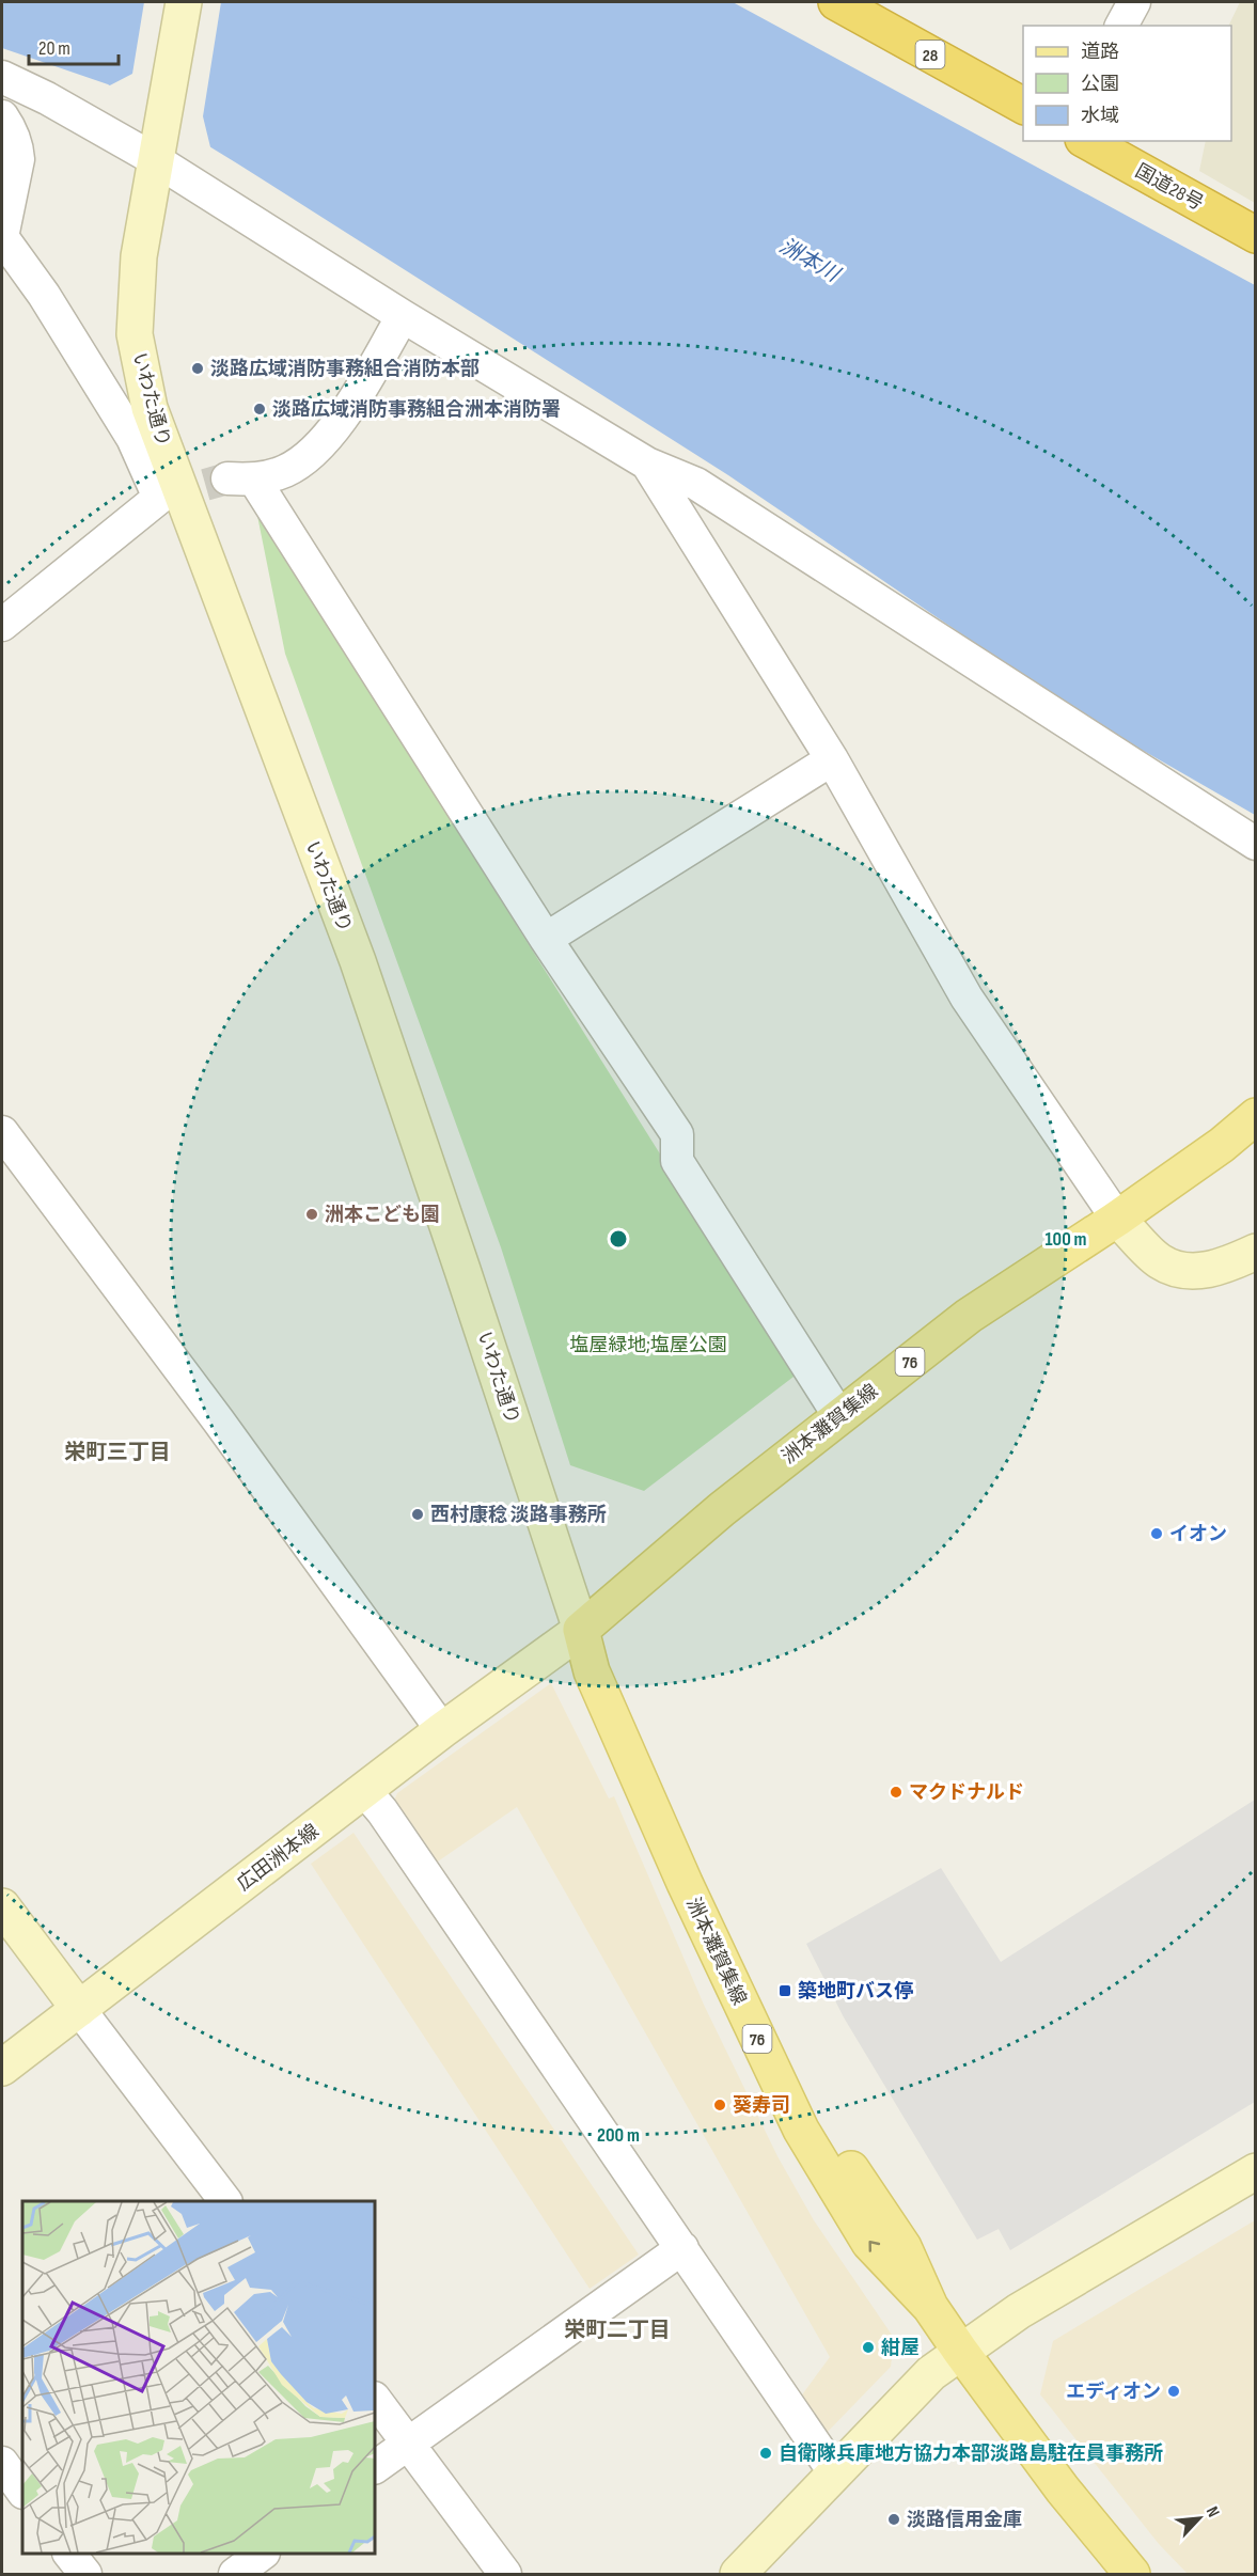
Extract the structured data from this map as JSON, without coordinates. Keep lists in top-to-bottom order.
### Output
{
  "streets": {
    "highway": ["28", "国道28号"],
    "main road": ["76", "洲本灘賀集線"],
    "street": ["いわた通り", "広田洲本線"]
  },
  "crossings": [
    ["いわた通り", "洲本灘賀集線"],
    ["いわた通り", "広田洲本線"],
    ["洲本灘賀集線", "広田洲本線"]
  ],
  "districts": ["栄町三丁目", "栄町二丁目"],
  "water": ["洲本川"],
  "parks": ["塩屋緑地;塩屋公園"],
  "places": {
    "other": [
      "淡路広域消防事務組合消防本部",
      "淡路広域消防事務組合洲本消防署",
      "洲本こども園",
      "西村康稔 淡路事務所",
      "イオン",
      "マクドナルド",
      "葵寿司",
      "紺屋",
      "エディオン",
      "自衛隊兵庫地方協力本部淡路島駐在員事務所",
      "淡路信用金庫"
    ],
    "transit": ["築地町バス停"]
  },
  "legend": ["道路", "公園", "水域"],
  "scale_bar": "20 m",
  "north": "top right",
  "rings": ["100 m", "200 m"]
}
